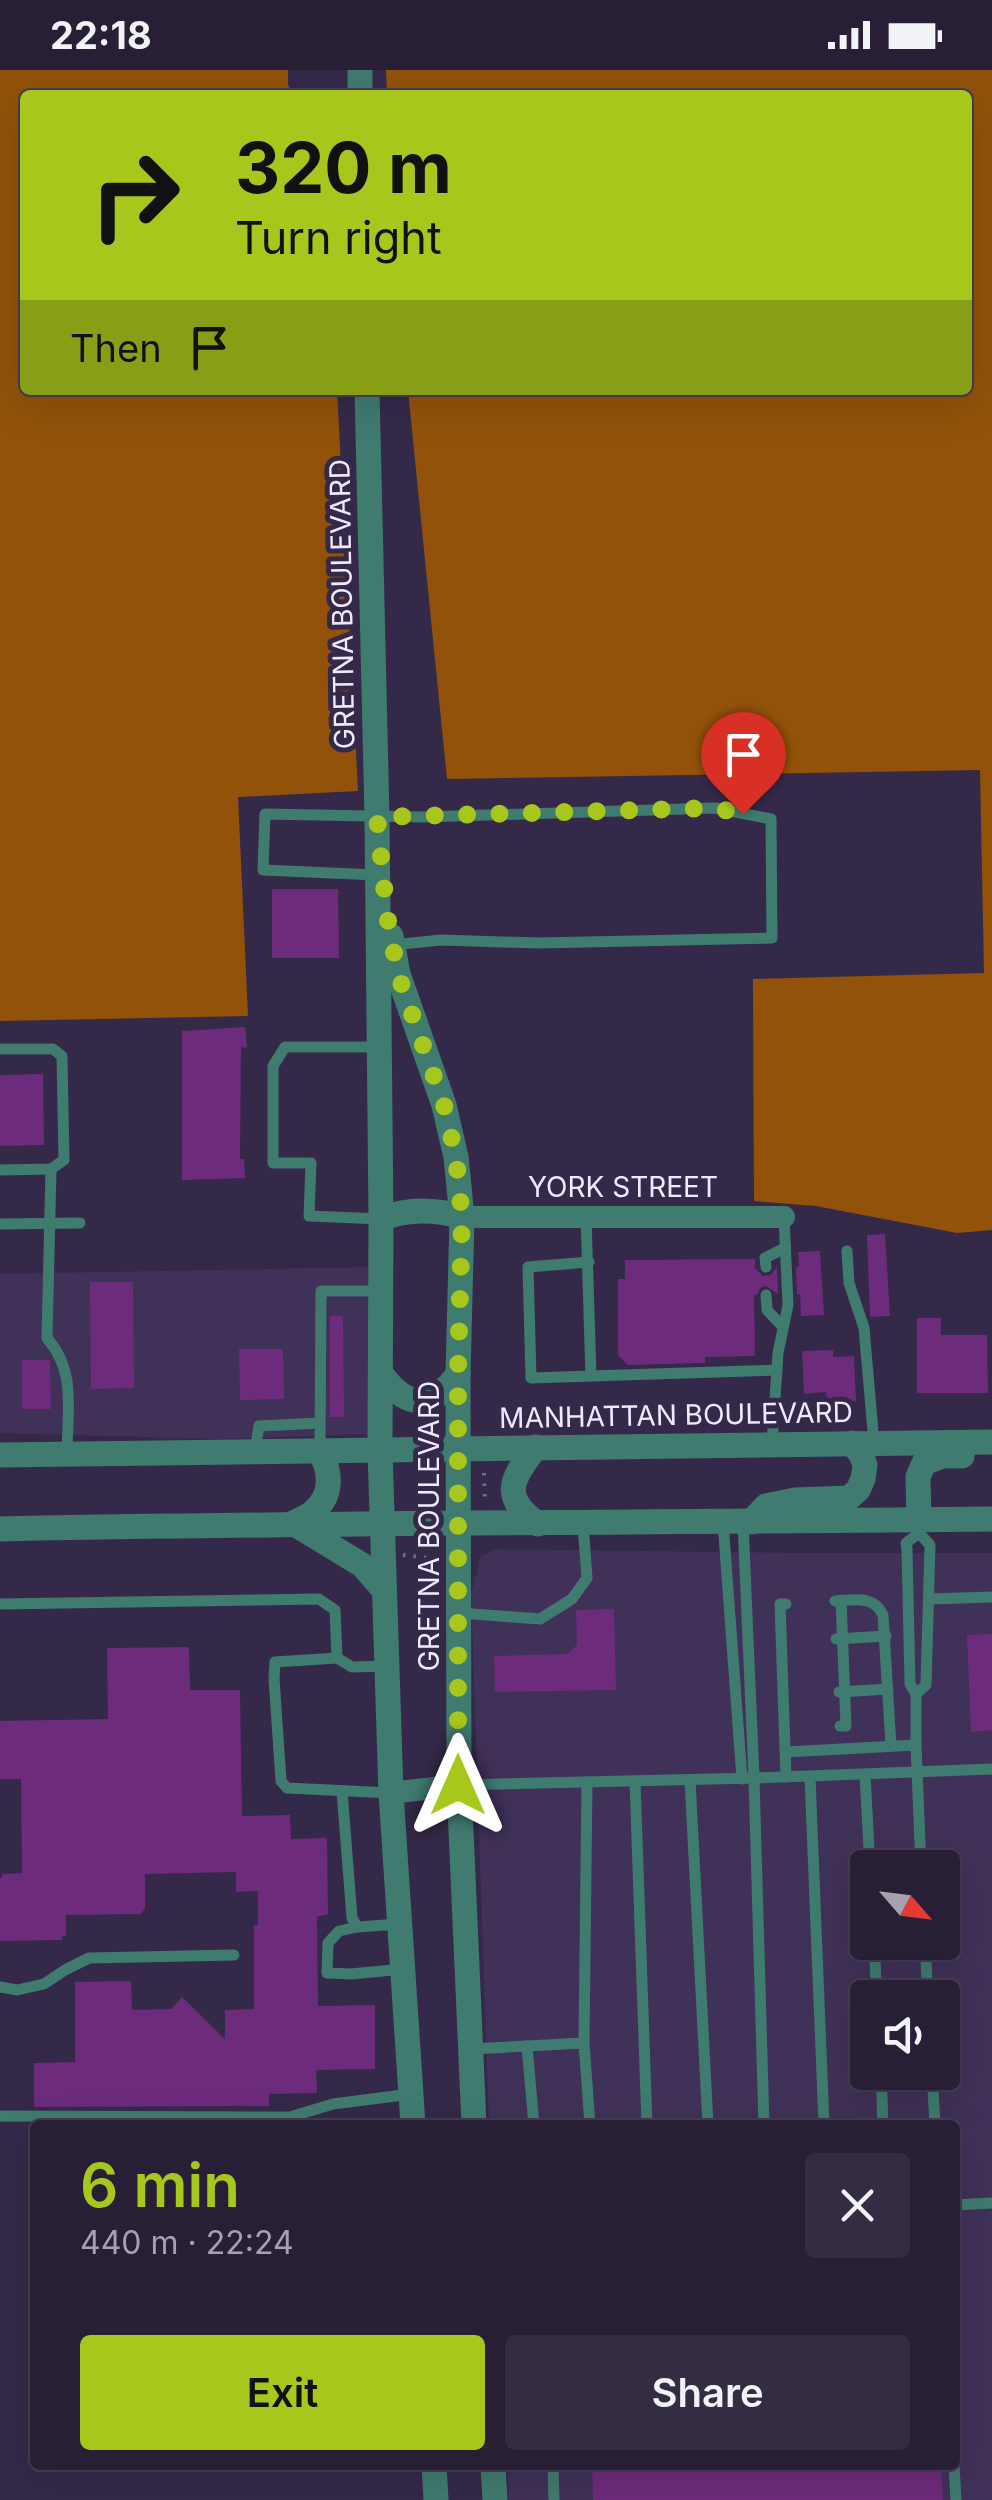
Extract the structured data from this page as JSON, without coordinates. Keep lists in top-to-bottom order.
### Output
{
  "streets": {
    "street": ["GRETNA BOULEVARD", "YORK STREET", "MANHATTAN BOULEVARD"]
  },
  "crossings": [
    ["GRETNA BOULEVARD", "YORK STREET"],
    ["GRETNA BOULEVARD", "MANHATTAN BOULEVARD"]
  ],
  "north": "bottom right",
  "page": {
    "status": "22:18",
    "turn": ["320 m", "Turn right"],
    "then": "Then",
    "heading": ["6 min", "440 m · 22:24"],
    "buttons": ["Exit", "Share"]
  }
}
